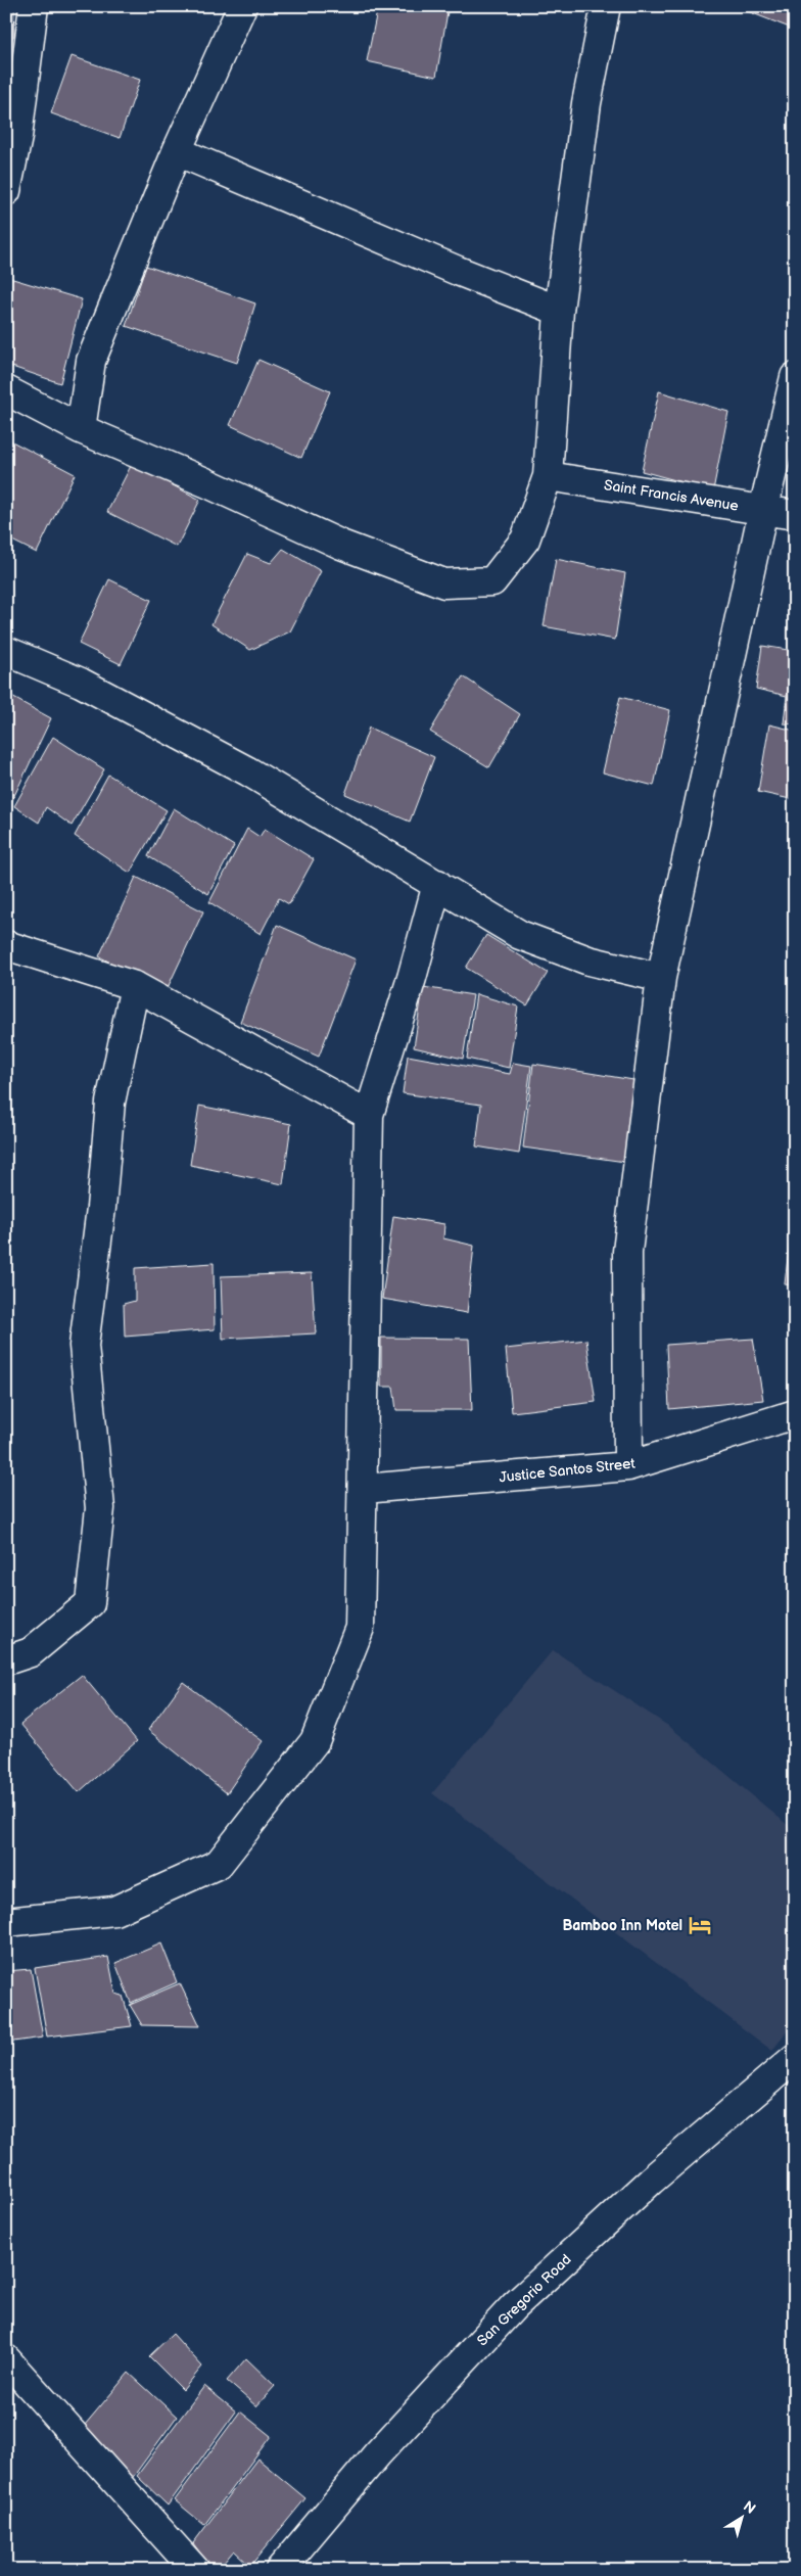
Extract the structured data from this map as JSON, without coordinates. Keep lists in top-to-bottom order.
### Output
{
  "streets": {
    "street": ["Saint Francis Avenue", "Justice Santos Street", "San Gregorio Road"]
  },
  "places": {
    "hotel": ["Bamboo Inn Motel"]
  },
  "north": "top right"
}
